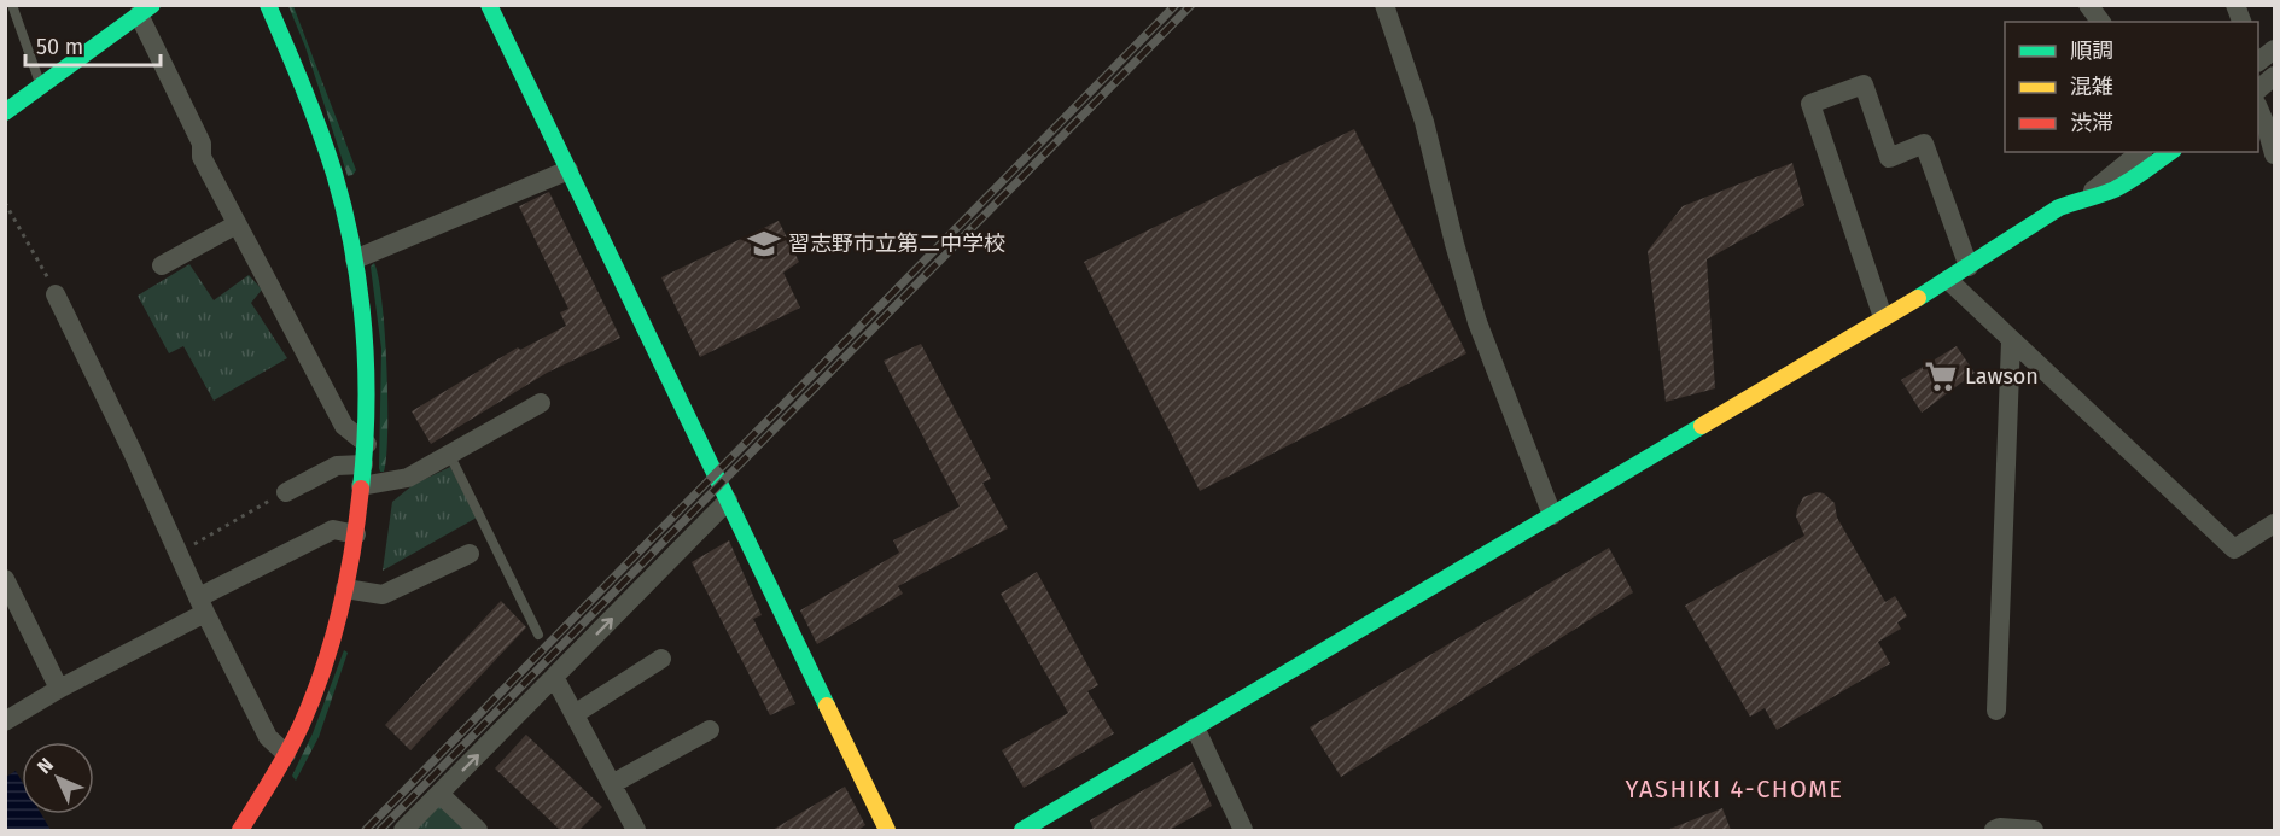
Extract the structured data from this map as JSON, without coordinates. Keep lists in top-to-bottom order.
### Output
{
  "districts": ["YASHIKI 4-CHOME"],
  "places": {
    "school or university": ["習志野市立第二中学校"],
    "supermarket": ["Lawson"]
  },
  "legend": ["順調", "混雑", "渋滞"],
  "scale_bar": "50 m",
  "north": "top left"
}
